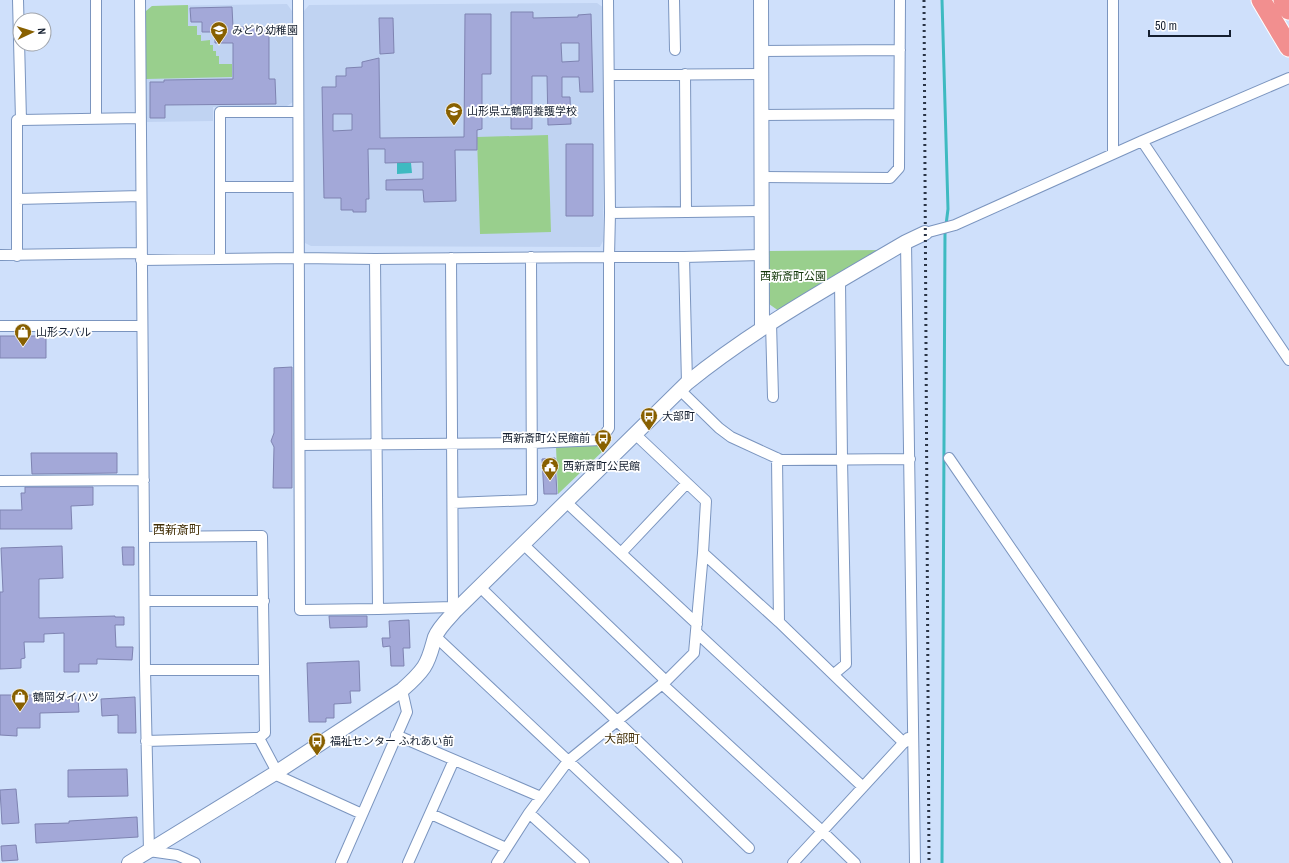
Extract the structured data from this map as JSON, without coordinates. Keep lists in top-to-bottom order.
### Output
{
  "districts": ["西新斎町", "大部町"],
  "parks": ["西新斎町公園"],
  "places": {
    "school or university": ["みどり幼稚園", "山形県立鶴岡養護学校"],
    "shop": ["山形スバル", "鶴岡ダイハツ"],
    "bus stop": ["大部町", "西新斎町公民館前", "福祉センター ふれあい前"],
    "public building": ["西新斎町公民館"]
  },
  "scale_bar": "50 m",
  "north": "right"
}
